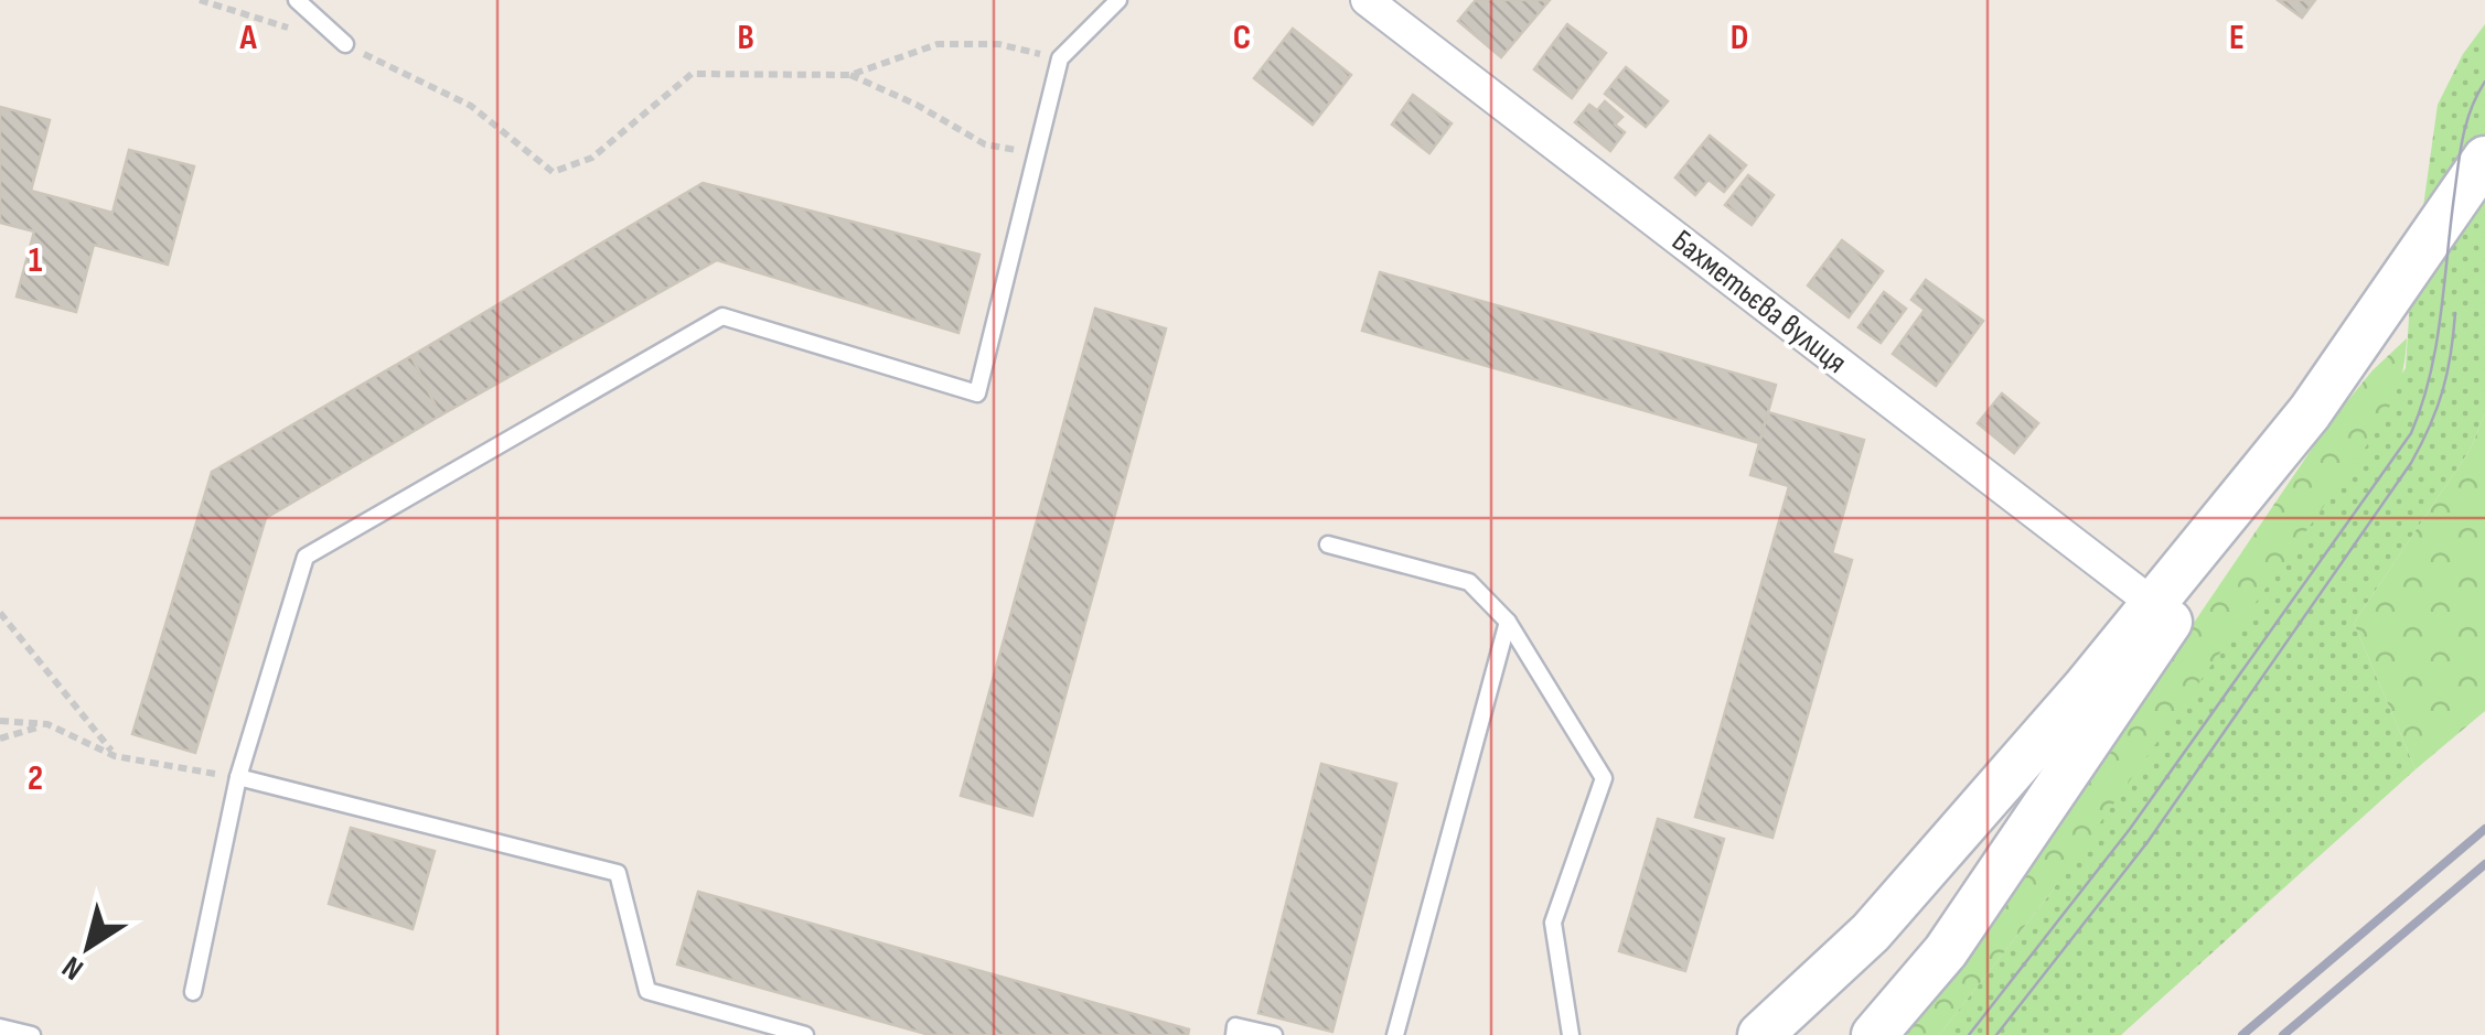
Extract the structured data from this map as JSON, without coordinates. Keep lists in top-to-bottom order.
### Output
{
  "streets": {
    "street": ["Бахметьєва вулиця"]
  },
  "north": "bottom left",
  "grid": {
    "columns": [
      "A",
      "B",
      "C",
      "D",
      "E"
    ],
    "rows": ["1", "2"]
  }
}
